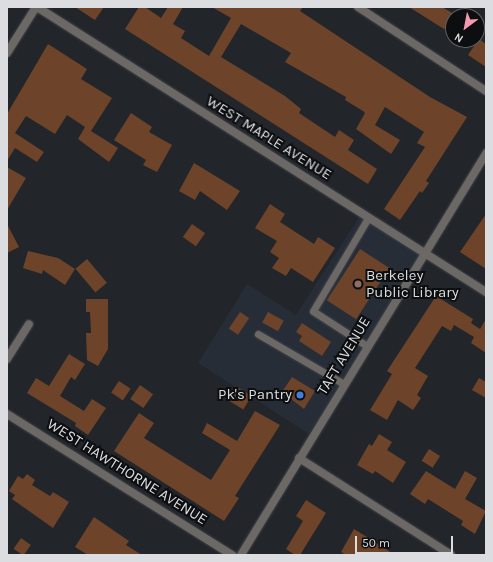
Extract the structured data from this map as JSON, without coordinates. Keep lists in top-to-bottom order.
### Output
{
  "streets": {
    "street": ["WEST MAPLE AVENUE", "TAFT AVENUE", "WEST HAWTHORNE AVENUE"]
  },
  "crossings": [
    ["WEST MAPLE AVENUE", "TAFT AVENUE"]
  ],
  "places": ["Berkeley Public Library", "Pk's Pantry"],
  "scale_bar": "50 m",
  "north": "bottom left"
}
